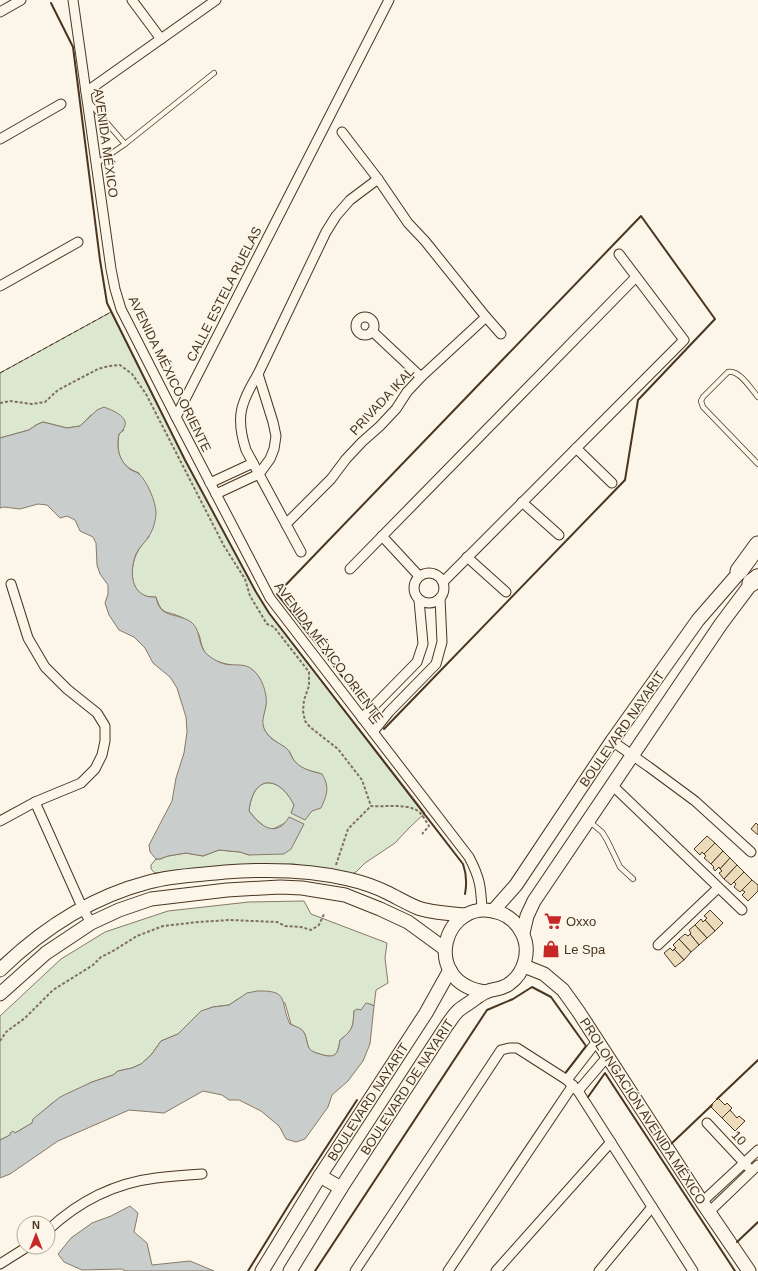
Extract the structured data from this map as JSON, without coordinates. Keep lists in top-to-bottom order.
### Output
{
  "streets": {
    "street": [
      "AVENIDA MÉXICO",
      "CALLE ESTELA RUELAS",
      "AVENIDA MÉXICO ORIENTE",
      "PRIVADA IKAL",
      "BOULEVARD NAYARIT",
      "BOULEVARD DE NAYARIT",
      "PROLONGACIÓN AVENIDA MÉXICO",
      "10"
    ]
  },
  "crossings": [
    ["AVENIDA MÉXICO", "AVENIDA MÉXICO ORIENTE"],
    ["CALLE ESTELA RUELAS", "AVENIDA MÉXICO ORIENTE"],
    ["AVENIDA MÉXICO ORIENTE", "BOULEVARD NAYARIT"],
    ["AVENIDA MÉXICO ORIENTE", "BOULEVARD DE NAYARIT"],
    ["AVENIDA MÉXICO ORIENTE", "PROLONGACIÓN AVENIDA MÉXICO"],
    ["BOULEVARD NAYARIT", "BOULEVARD DE NAYARIT"],
    ["BOULEVARD NAYARIT", "PROLONGACIÓN AVENIDA MÉXICO"],
    ["BOULEVARD DE NAYARIT", "PROLONGACIÓN AVENIDA MÉXICO"]
  ],
  "places": {
    "supermarket": ["Oxxo"],
    "shop": ["Le Spa"]
  },
  "north": "top"
}
